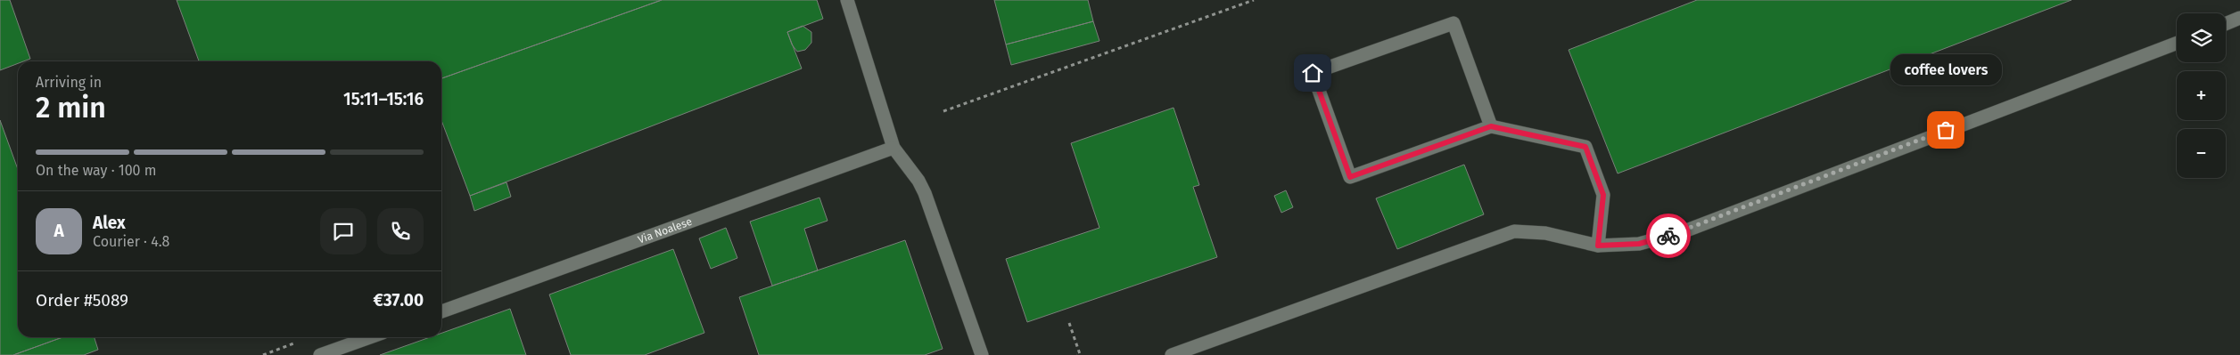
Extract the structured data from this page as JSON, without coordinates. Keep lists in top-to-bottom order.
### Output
{
  "streets": {
    "lane": ["Via Noalese"]
  },
  "places": ["coffee lovers"],
  "page": {
    "map_buttons": ["+", "−"],
    "bubble": "coffee lovers",
    "heading": ["2 min", "Arriving in", "15:11–15:16"],
    "panel": [
      "Alex",
      "Courier · 4.8",
      "Order #5089",
      "€37.00"
    ],
    "bar": "On the way · 100 m",
    "round": "A"
  }
}
